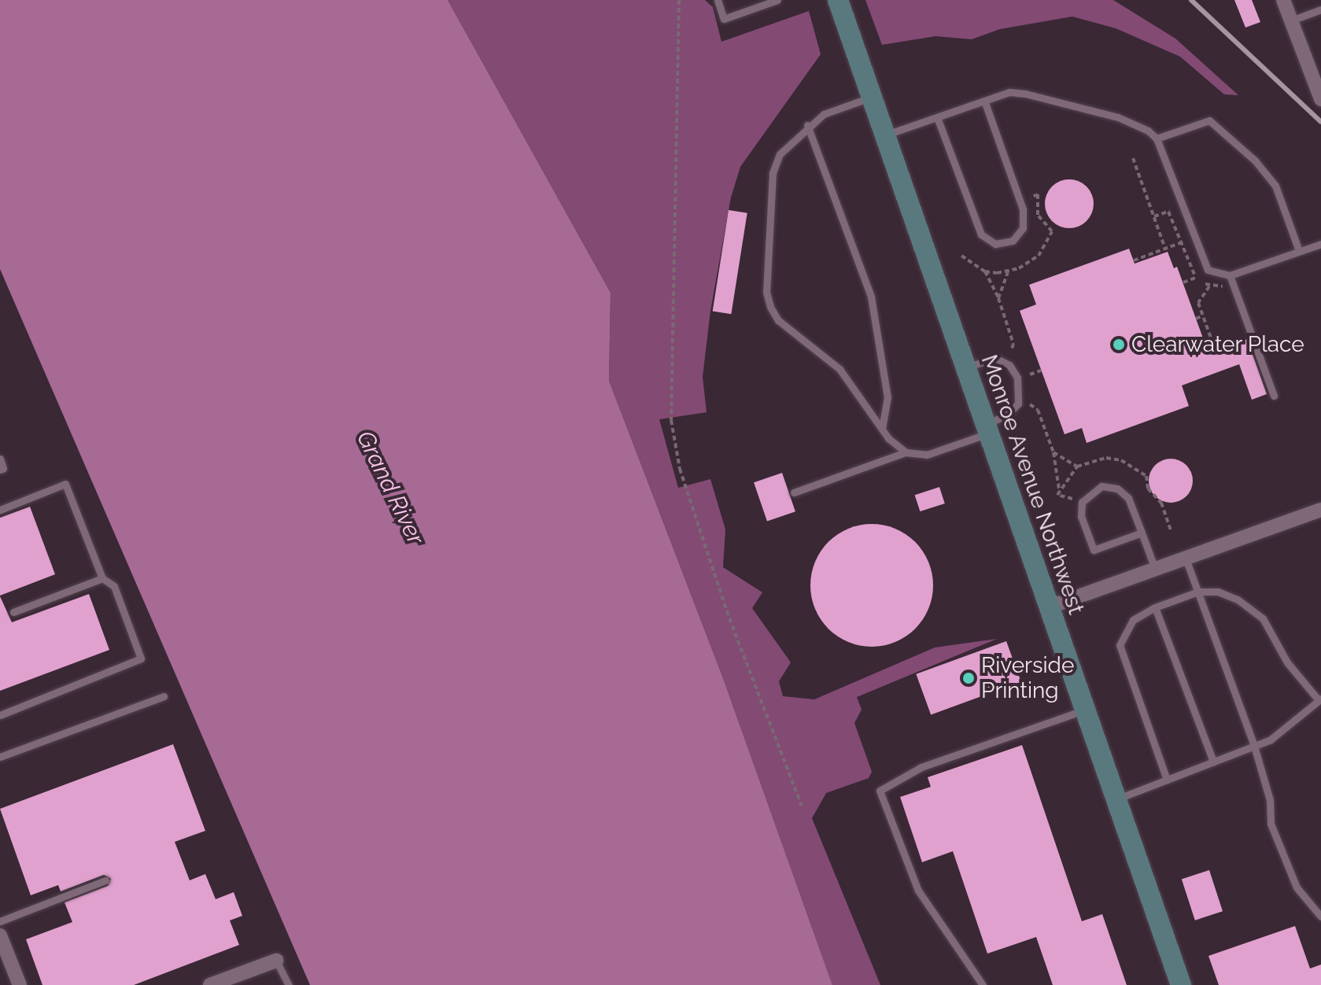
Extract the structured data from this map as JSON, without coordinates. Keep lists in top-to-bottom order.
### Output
{
  "streets": {
    "main road": ["Monroe Avenue Northwest"]
  },
  "water": ["Grand River"],
  "places": ["Clearwater Place", "Riverside Printing"]
}
